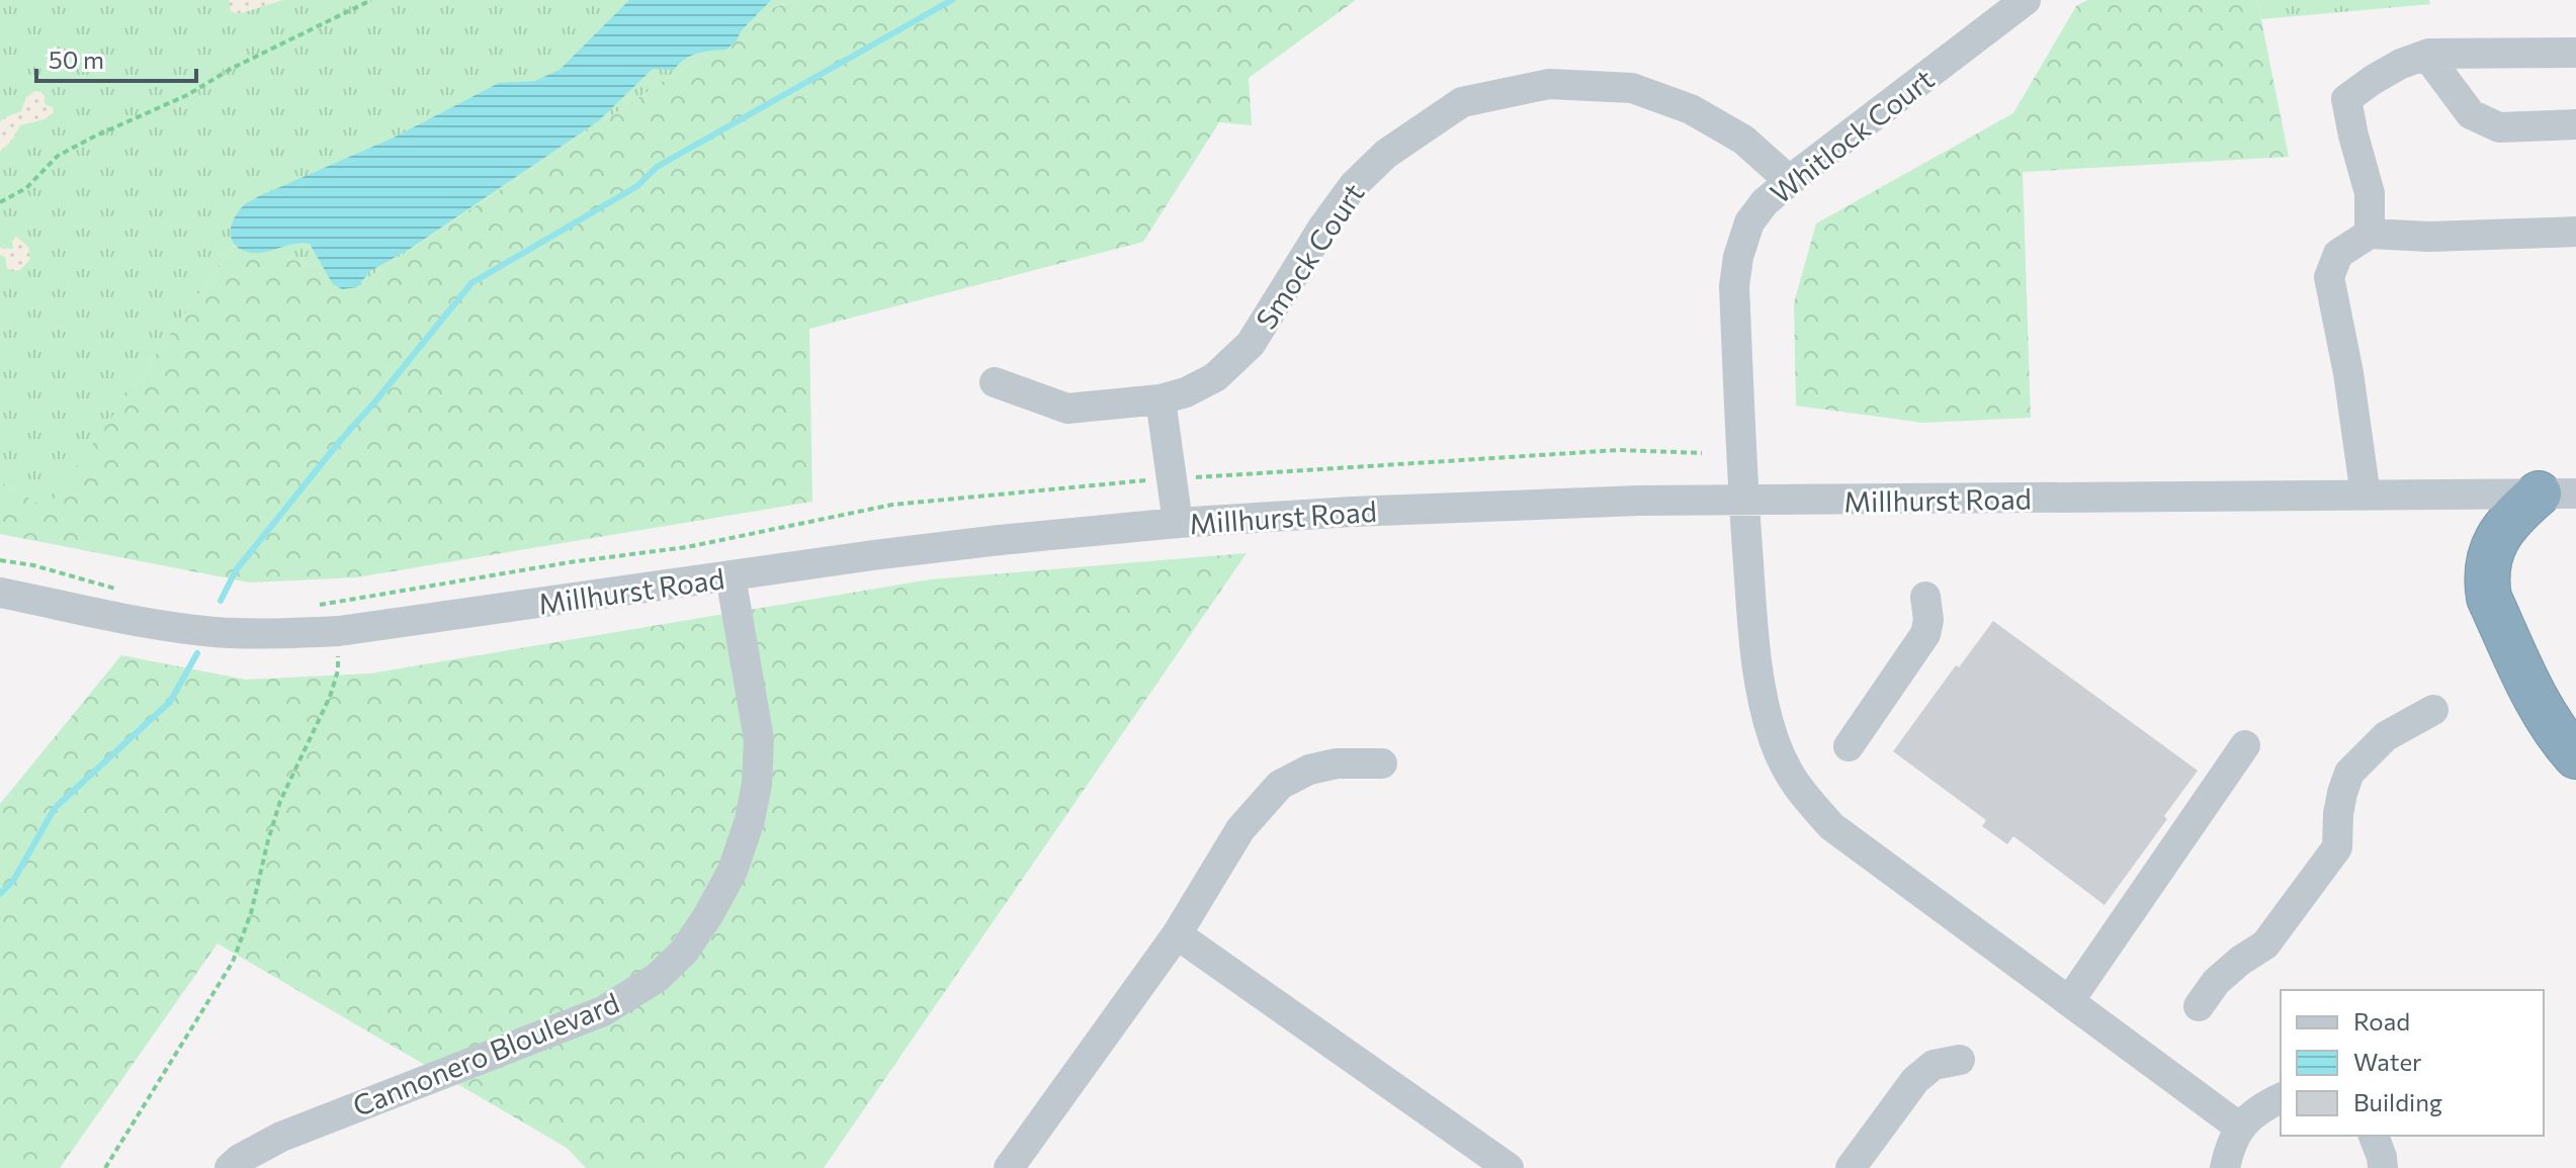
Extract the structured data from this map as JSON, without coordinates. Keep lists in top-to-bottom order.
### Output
{
  "streets": {
    "street": [
      "Whitlock Court",
      "Smock Court",
      "Millhurst Road",
      "Cannonero Bloulevard"
    ]
  },
  "crossings": [
    ["Whitlock Court", "Smock Court"],
    ["Whitlock Court", "Millhurst Road"],
    ["Millhurst Road", "Cannonero Bloulevard"]
  ],
  "legend": ["Road", "Water", "Building"],
  "scale_bar": "50 m"
}
